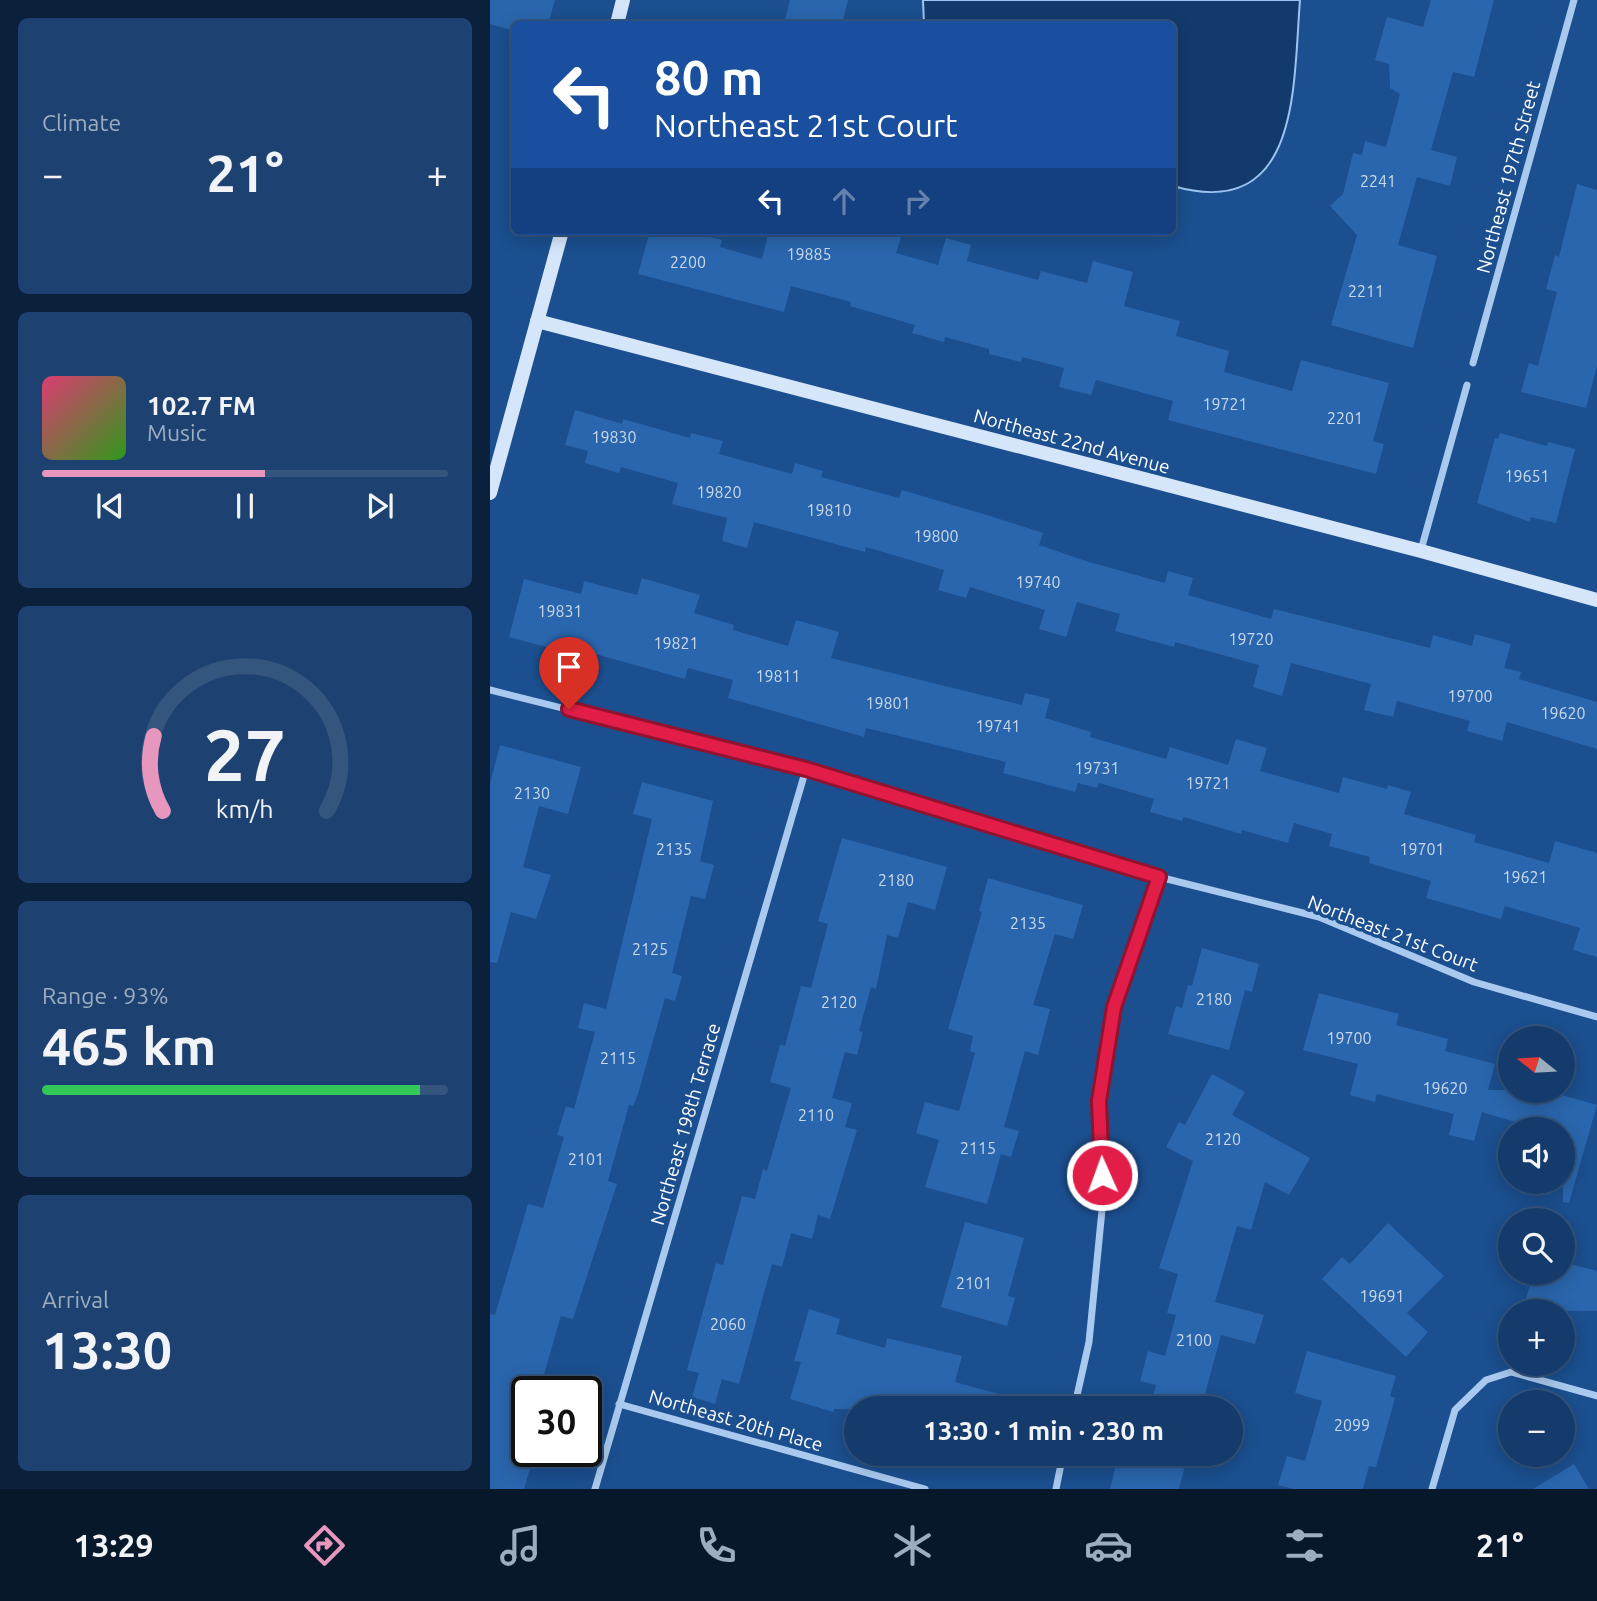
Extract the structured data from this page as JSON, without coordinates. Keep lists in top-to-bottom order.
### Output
{
  "streets": {
    "street": [
      "Northeast 197th Street",
      "Northeast 22nd Avenue",
      "Northeast 21st Court",
      "Northeast 198th Terrace",
      "Northeast 20th Place"
    ]
  },
  "crossings": [
    ["Northeast 21st Court", "Northeast 198th Terrace"],
    ["Northeast 198th Terrace", "Northeast 20th Place"]
  ],
  "house_numbers": [
    "2241",
    "19885",
    "2200",
    "2211",
    "19721",
    "2201",
    "19830",
    "19651",
    "19820",
    "19810",
    "19800",
    "19740",
    "19831",
    "19720",
    "19821",
    "19811",
    "19700",
    "19801",
    "19620",
    "19741",
    "19731",
    "19721",
    "2130",
    "2135",
    "19701",
    "19621",
    "2180",
    "2135",
    "2125",
    "2180",
    "2120",
    "19700",
    "2115",
    "19620",
    "2110",
    "2120",
    "2115",
    "2101",
    "2101",
    "19691",
    "2060",
    "2100",
    "2099"
  ],
  "north": "left",
  "page": {
    "tile": [
      "Climate",
      ["Range · 93%", "465 km"],
      ["Arrival", "13:30"]
    ],
    "turn": ["80 m", "Northeast 21st Court"],
    "heat": ["−", "21°", "+"],
    "song": ["102.7 FM", "Music"],
    "map_buttons": ["+", "−"],
    "limit": "30",
    "trip": "13:30 · 1 min · 230 m",
    "tabs": ["13:29", "21°"],
    "gauge": ["27", "km/h"]
  }
}
